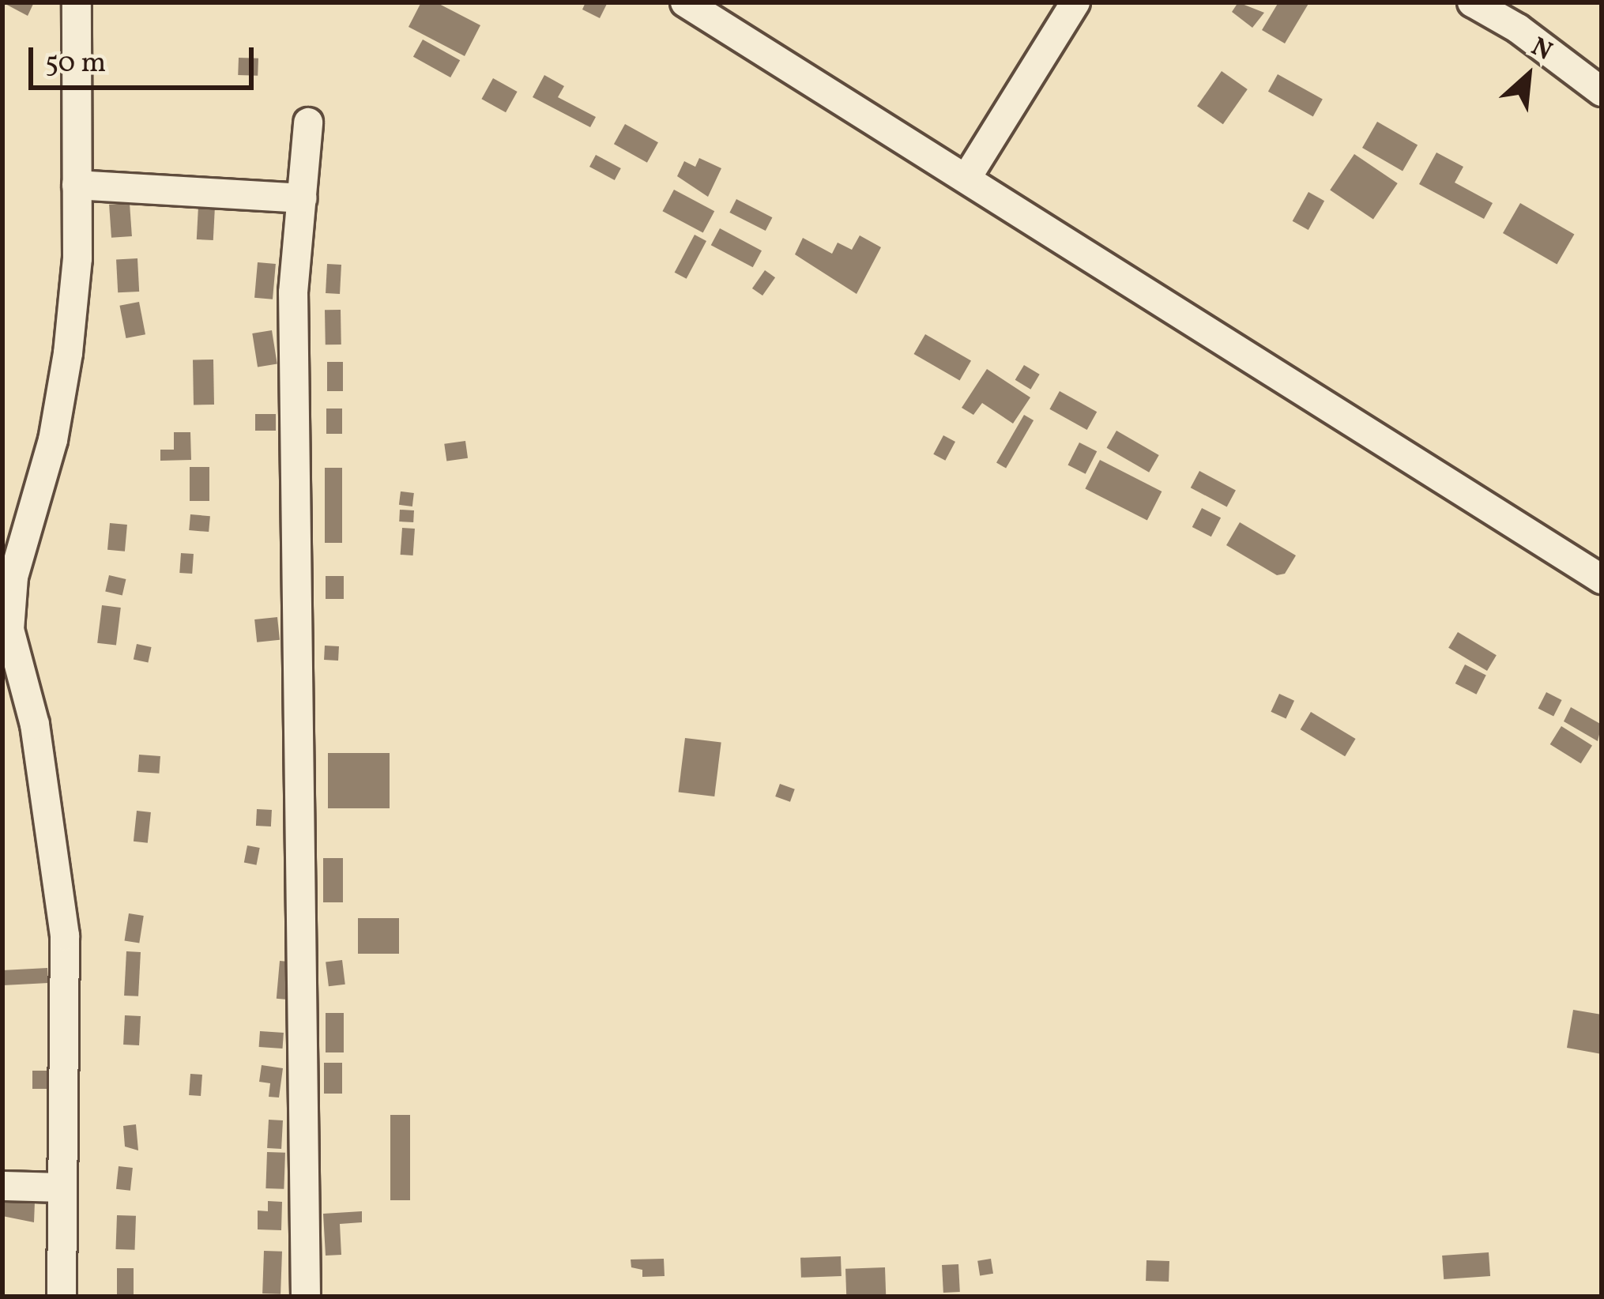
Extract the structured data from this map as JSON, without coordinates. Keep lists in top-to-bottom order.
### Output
{
  "scale_bar": "50 m",
  "north": "top right"
}
